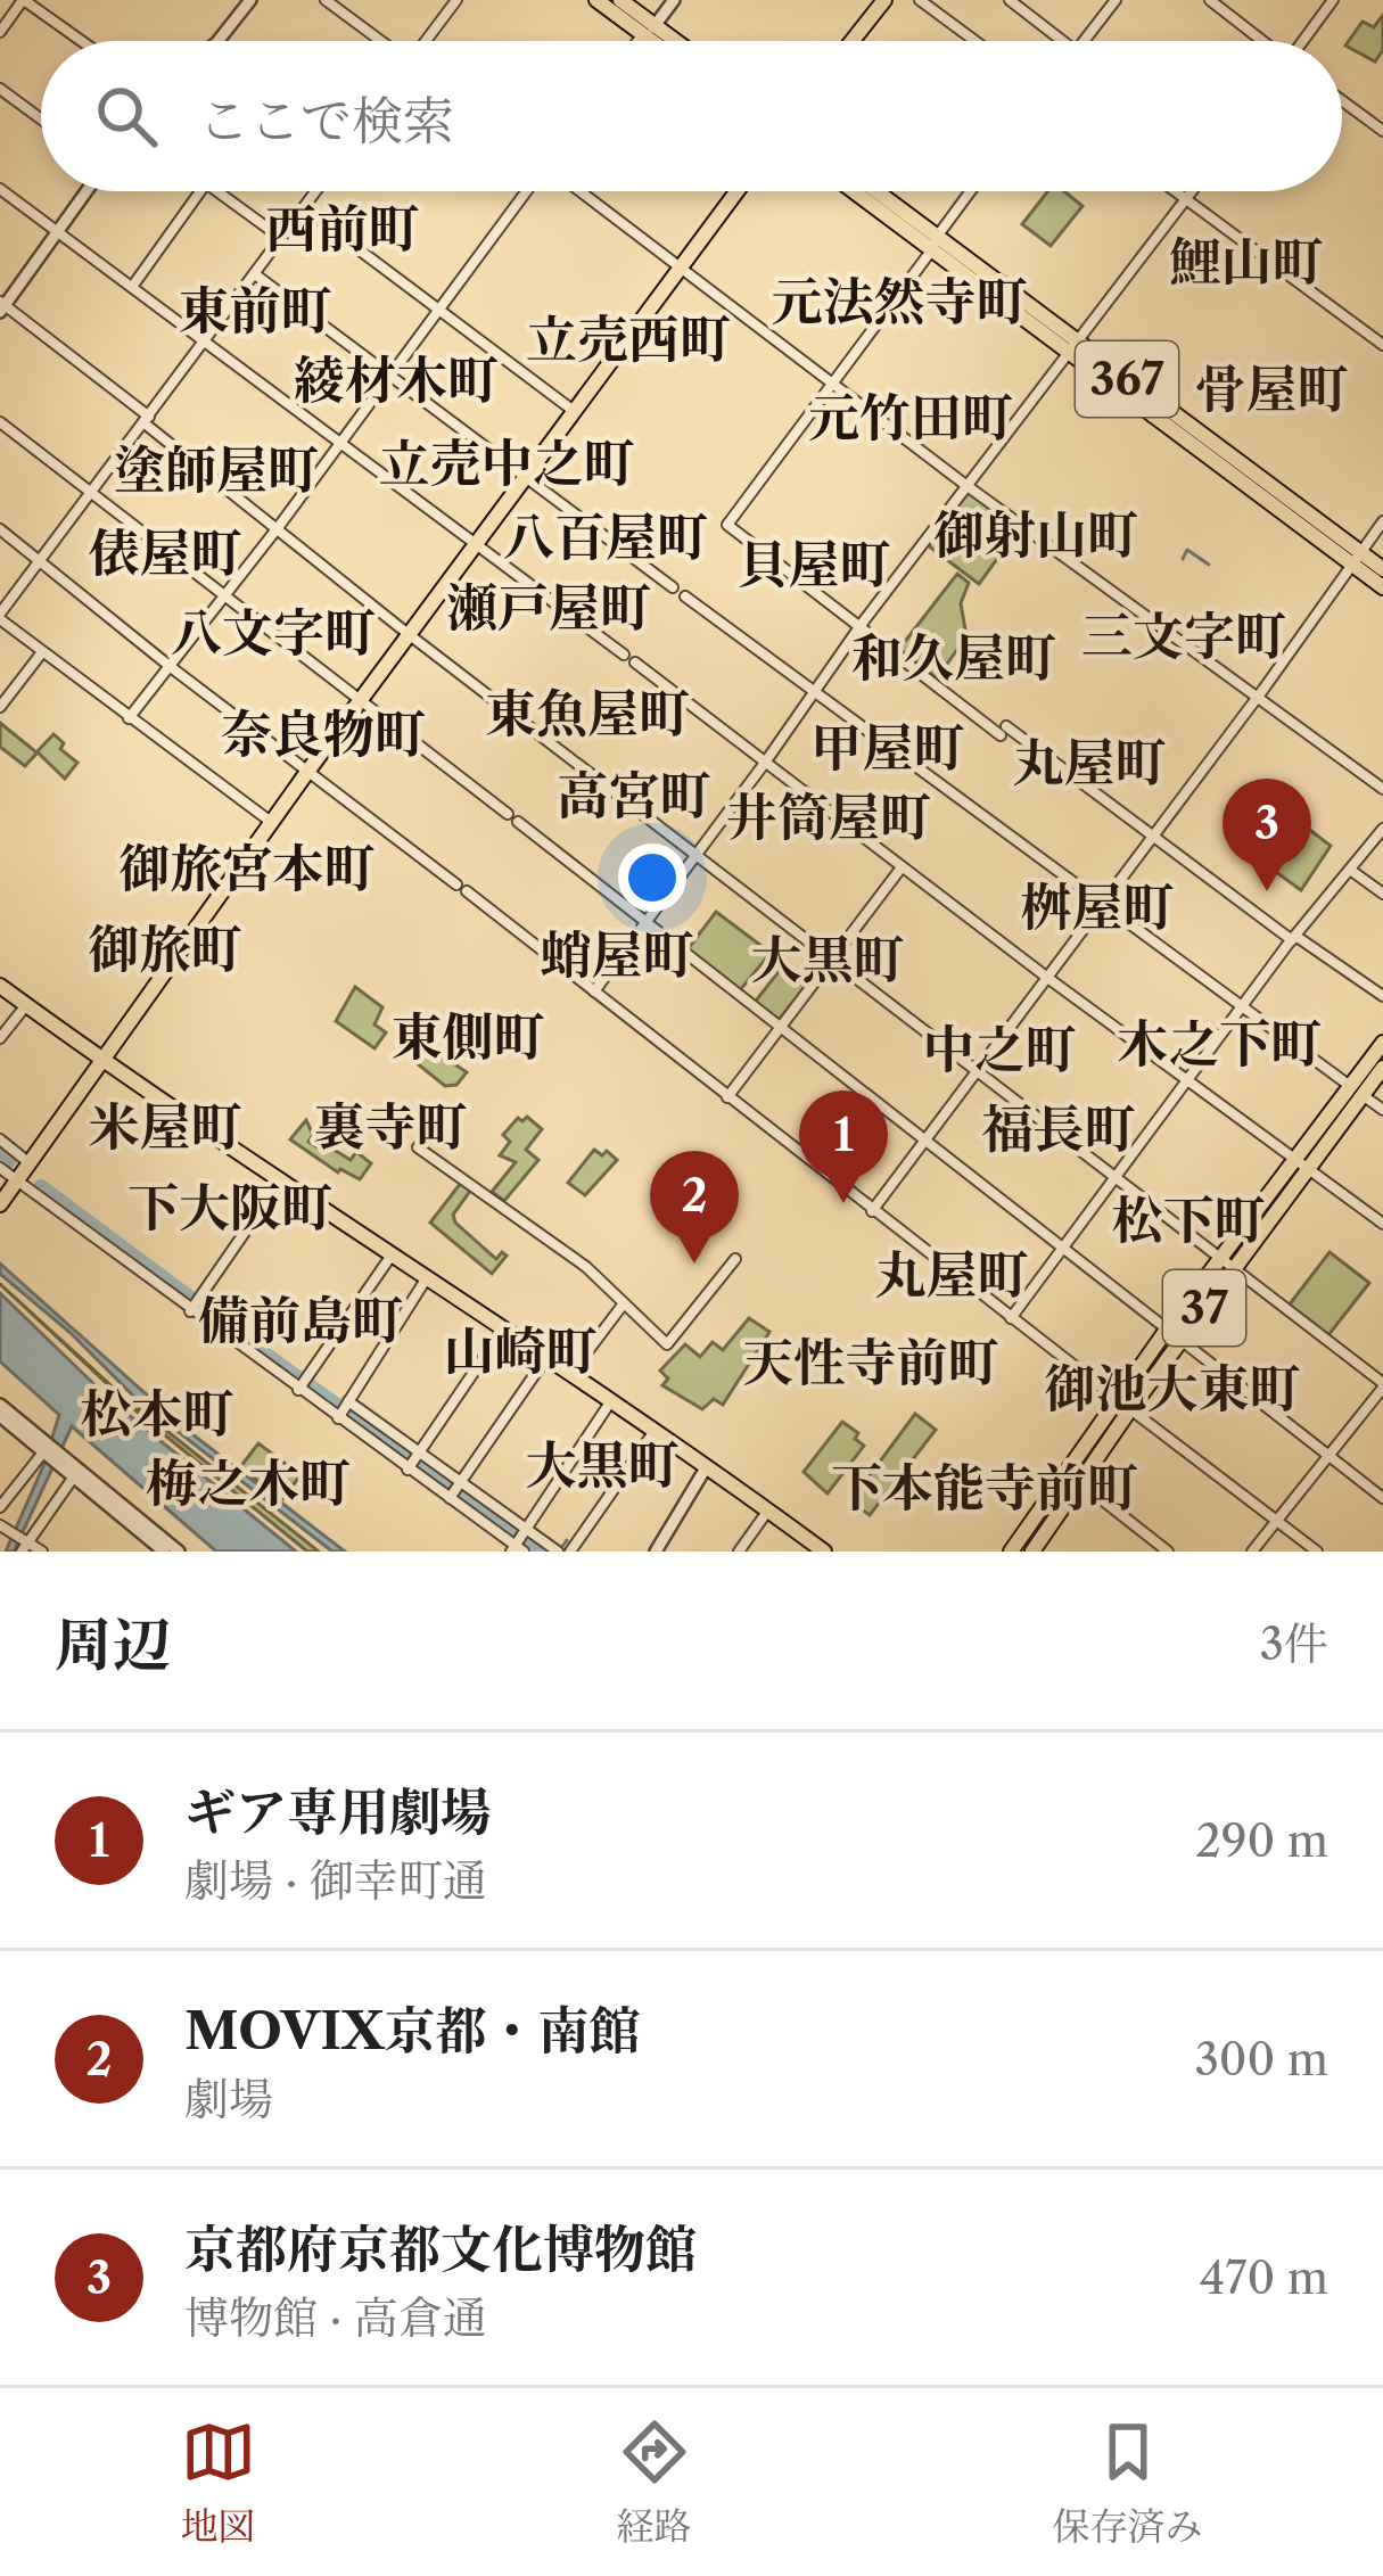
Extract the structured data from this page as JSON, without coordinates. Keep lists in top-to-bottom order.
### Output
{
  "streets": {
    "main road": ["367", "37"]
  },
  "districts": [
    "西前町",
    "鯉山町",
    "元法然寺町",
    "東前町",
    "立売西町",
    "綾材木町",
    "骨屋町",
    "元竹田町",
    "立売中之町",
    "塗師屋町",
    "御射山町",
    "八百屋町",
    "俵屋町",
    "貝屋町",
    "瀬戸屋町",
    "八文字町",
    "三文字町",
    "和久屋町",
    "東魚屋町",
    "奈良物町",
    "甲屋町",
    "丸屋町",
    "高宮町",
    "井筒屋町",
    "御旅宮本町",
    "桝屋町",
    "御旅町",
    "蛸屋町",
    "大黒町",
    "東側町",
    "木之下町",
    "中之町",
    "米屋町",
    "裏寺町",
    "福長町",
    "下大阪町",
    "松下町",
    "丸屋町",
    "備前島町",
    "山崎町",
    "天性寺前町",
    "御池大東町",
    "松本町",
    "大黒町",
    "梅之木町",
    "下本能寺前町"
  ],
  "page": {
    "search": "ここで検索",
    "pins": ["3", "1", "2"],
    "heading": ["周辺", "3件"],
    "list": [
      {
        "mark": "1",
        "name": "ギア専用劇場",
        "note": "劇場 · 御幸町通",
        "value": "290 m"
      },
      {
        "mark": "2",
        "name": "MOVIX京都・南館",
        "note": "劇場",
        "value": "300 m"
      },
      {
        "mark": "3",
        "name": "京都府京都文化博物館",
        "note": "博物館 · 高倉通",
        "value": "470 m"
      }
    ],
    "nav": ["地図", "経路", "保存済み"]
  }
}
